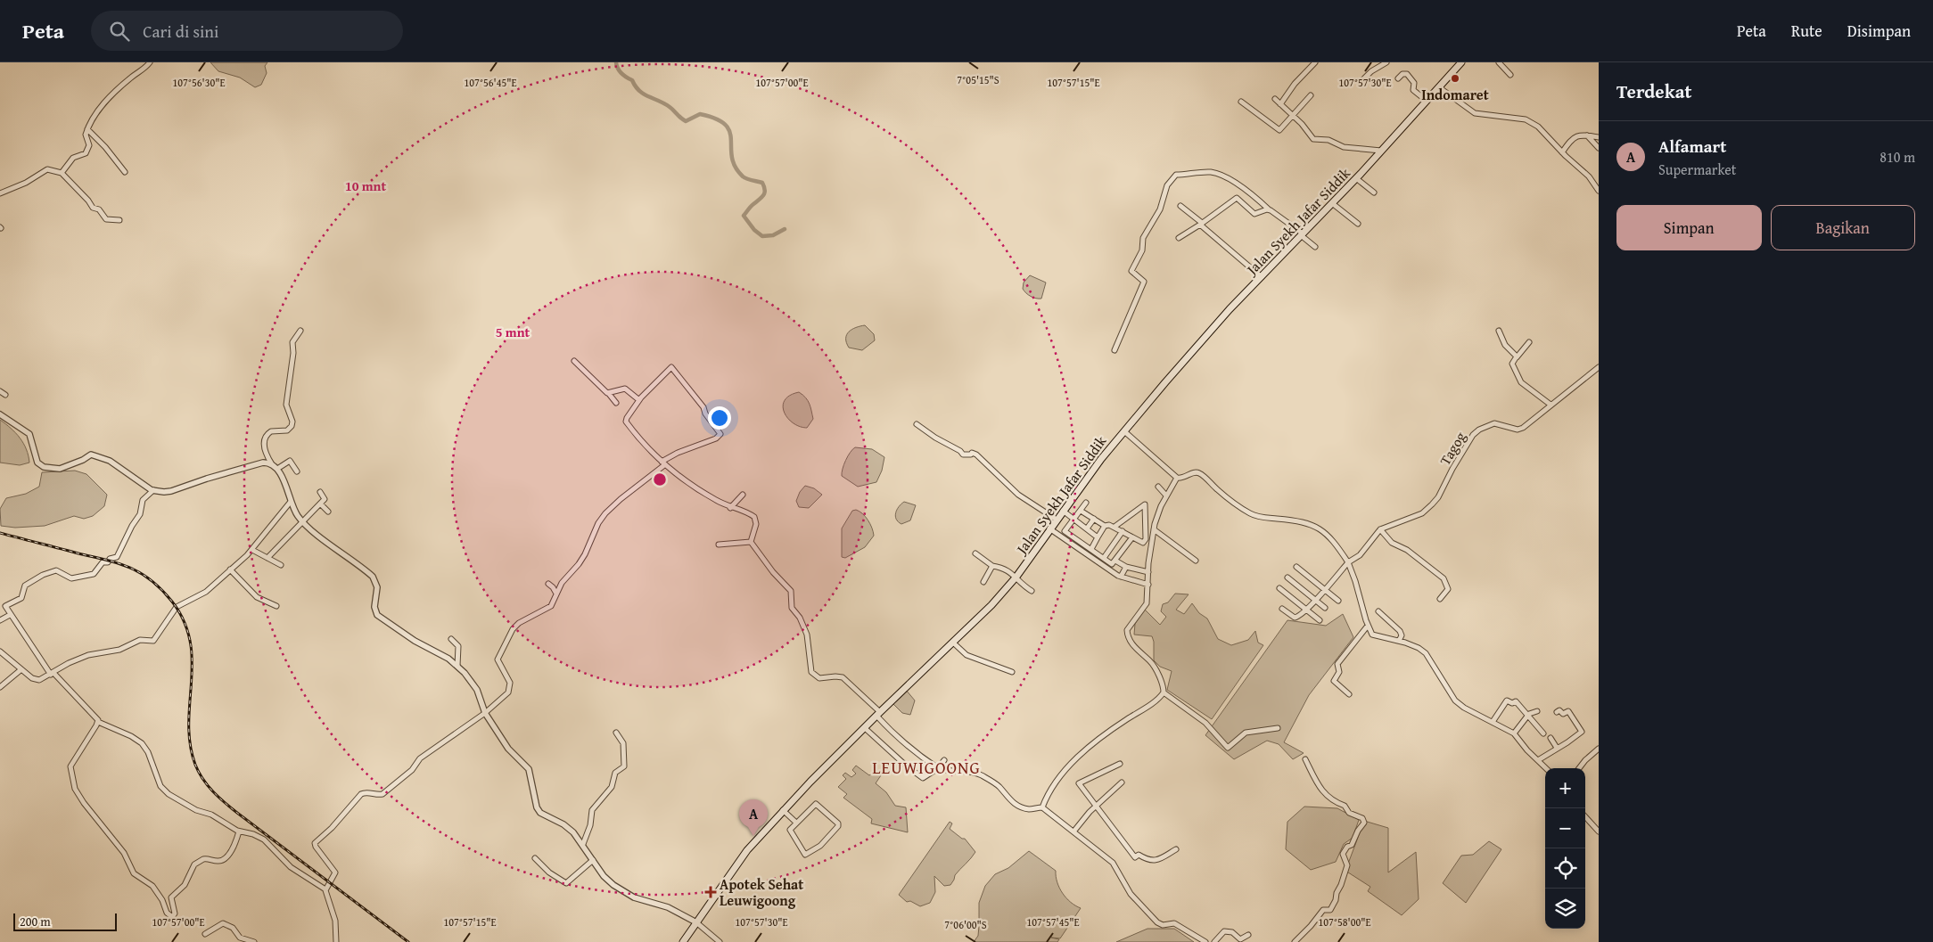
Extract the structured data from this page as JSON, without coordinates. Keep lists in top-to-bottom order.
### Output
{
  "streets": {
    "main road": ["Jalan Syekh Jafar Siddik"],
    "street": ["Tagog"]
  },
  "districts": ["LEUWIGOONG"],
  "places": {
    "other": ["Indomaret"],
    "health": ["Apotek Sehat Leuwigoong"]
  },
  "scale_bar": "200 m",
  "page": {
    "header": "Peta",
    "search": "Cari di sini",
    "nav": ["Peta", "Rute", "Disimpan"],
    "heading": "Terdekat",
    "list": [
      {
        "mark": "A",
        "name": "Alfamart",
        "note": "Supermarket",
        "value": "810 m"
      }
    ],
    "buttons": ["Simpan", "Bagikan"],
    "map_buttons": ["+", "−"],
    "pins": "A",
    "scale": "200 m"
  },
  "coordinates": [
    "7°05'15\"S",
    "107°56'30\"E",
    "107°56'45\"E",
    "107°57'00\"E",
    "107°57'15\"E",
    "107°57'30\"E",
    "107°57'45\"E",
    "107°58'00\"E",
    "7°06'00\"S"
  ],
  "rings": ["10 mnt", "5 mnt"]
}
